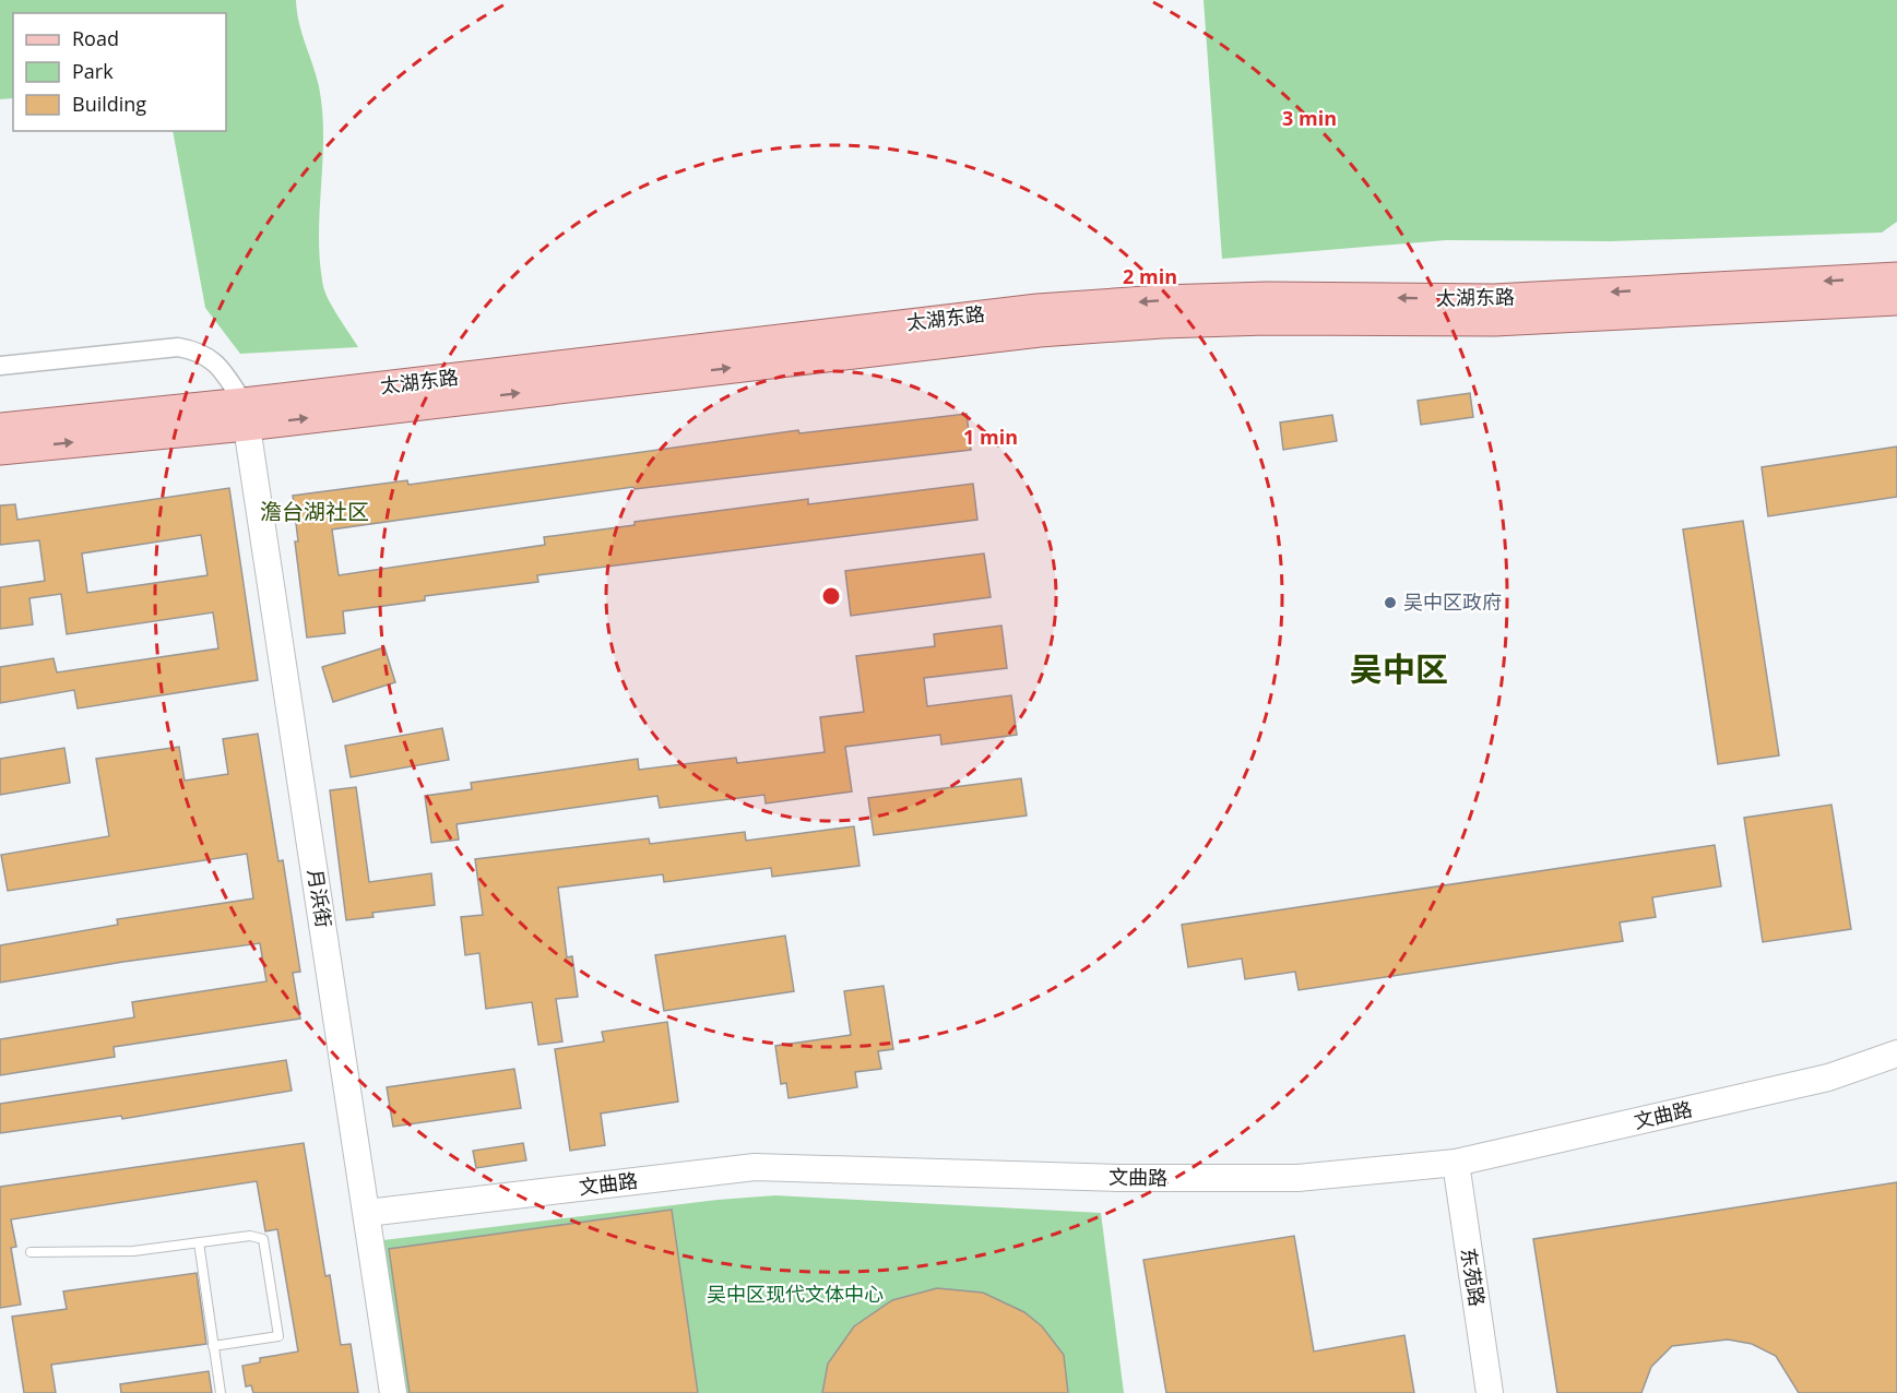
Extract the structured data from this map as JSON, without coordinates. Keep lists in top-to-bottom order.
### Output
{
  "streets": {
    "main road": ["太湖东路"],
    "street": ["月浜街", "文曲路", "东苑路"]
  },
  "crossings": [
    ["太湖东路", "月浜街"],
    ["月浜街", "文曲路"],
    ["文曲路", "东苑路"]
  ],
  "districts": ["澹台湖社区", "吴中区"],
  "parks": ["吴中区现代文体中心"],
  "places": ["吴中区政府"],
  "legend": ["Road", "Park", "Building"],
  "rings": ["3 min", "2 min", "1 min"]
}
